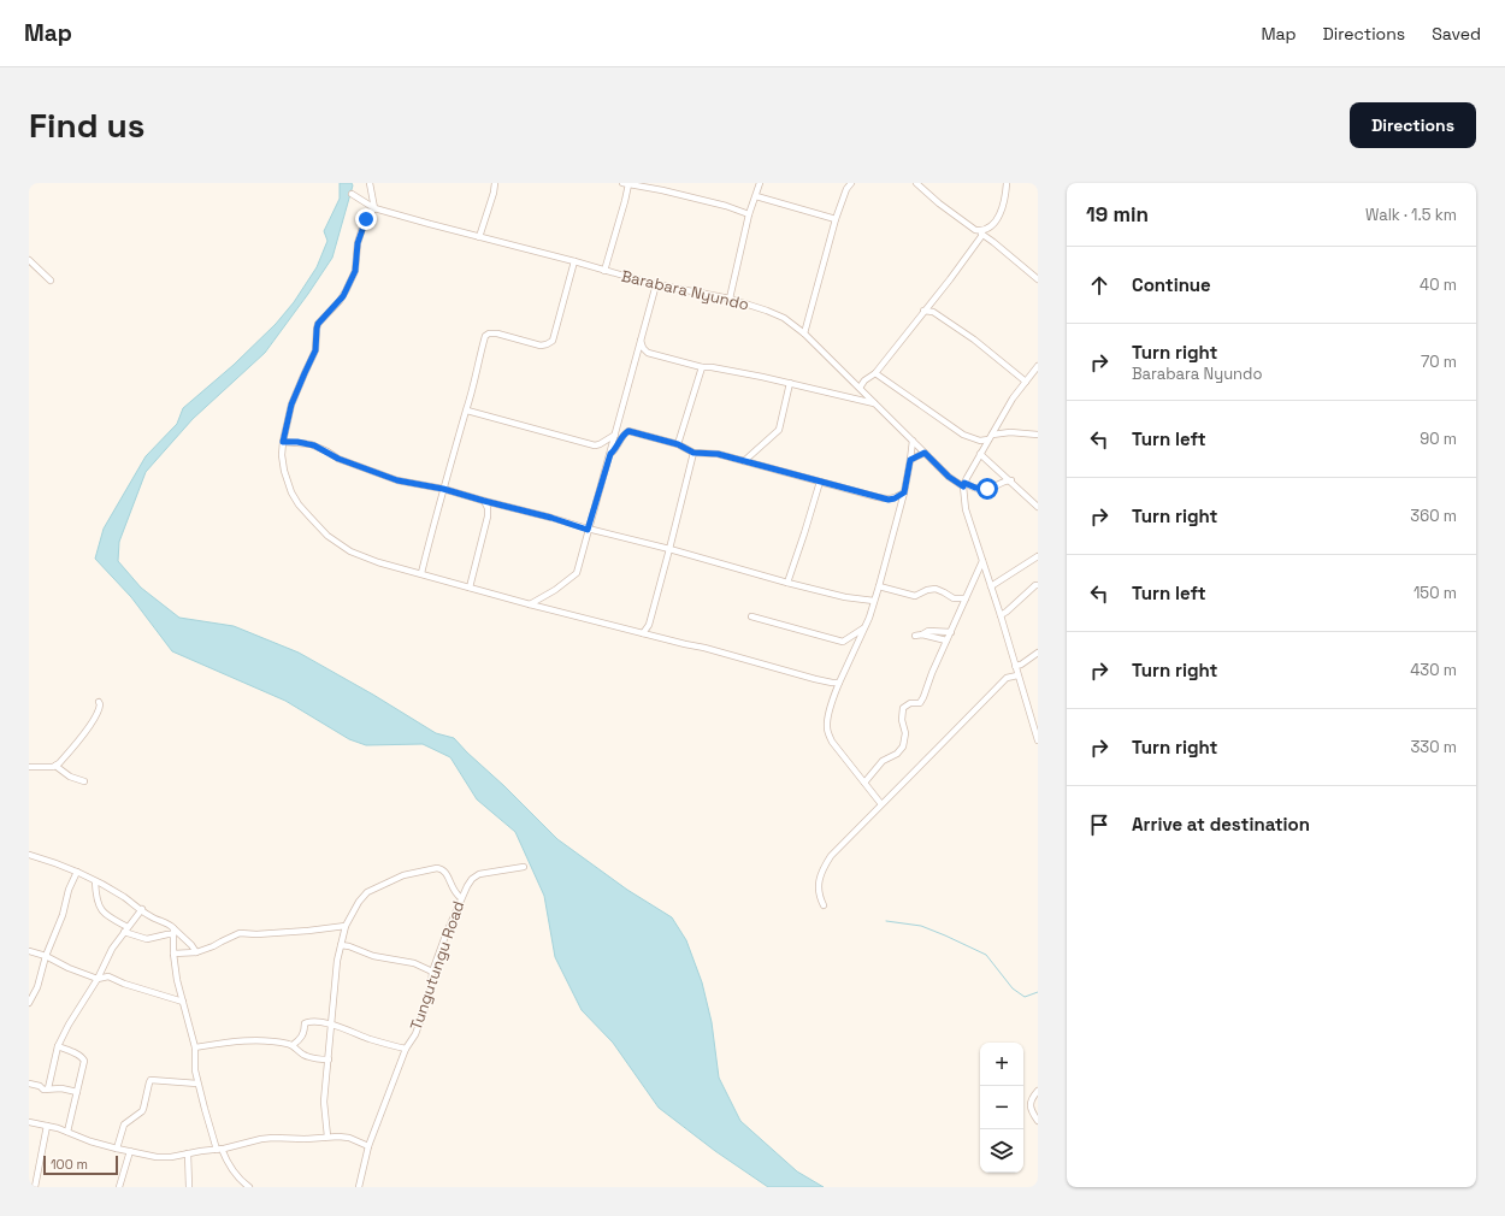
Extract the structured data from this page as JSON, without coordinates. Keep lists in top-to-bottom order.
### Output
{
  "streets": {
    "street": ["Barabara Nyundo", "Tungutungu Road"]
  },
  "scale_bar": "100 m",
  "page": {
    "header": "Map",
    "nav": ["Map", "Directions", "Saved"],
    "buttons": "Directions",
    "title": "Find us",
    "heading": ["19 min", "Walk · 1.5 km"],
    "list": [
      ["Continue", "40 m"],
      ["Turn right", "Barabara Nyundo", "70 m"],
      ["Turn left", "90 m"],
      ["Turn right", "360 m"],
      ["Turn left", "150 m"],
      ["Turn right", "430 m"],
      ["Turn right", "330 m"],
      "Arrive at destination"
    ],
    "map_buttons": ["+", "−"],
    "scale": "100 m"
  }
}
